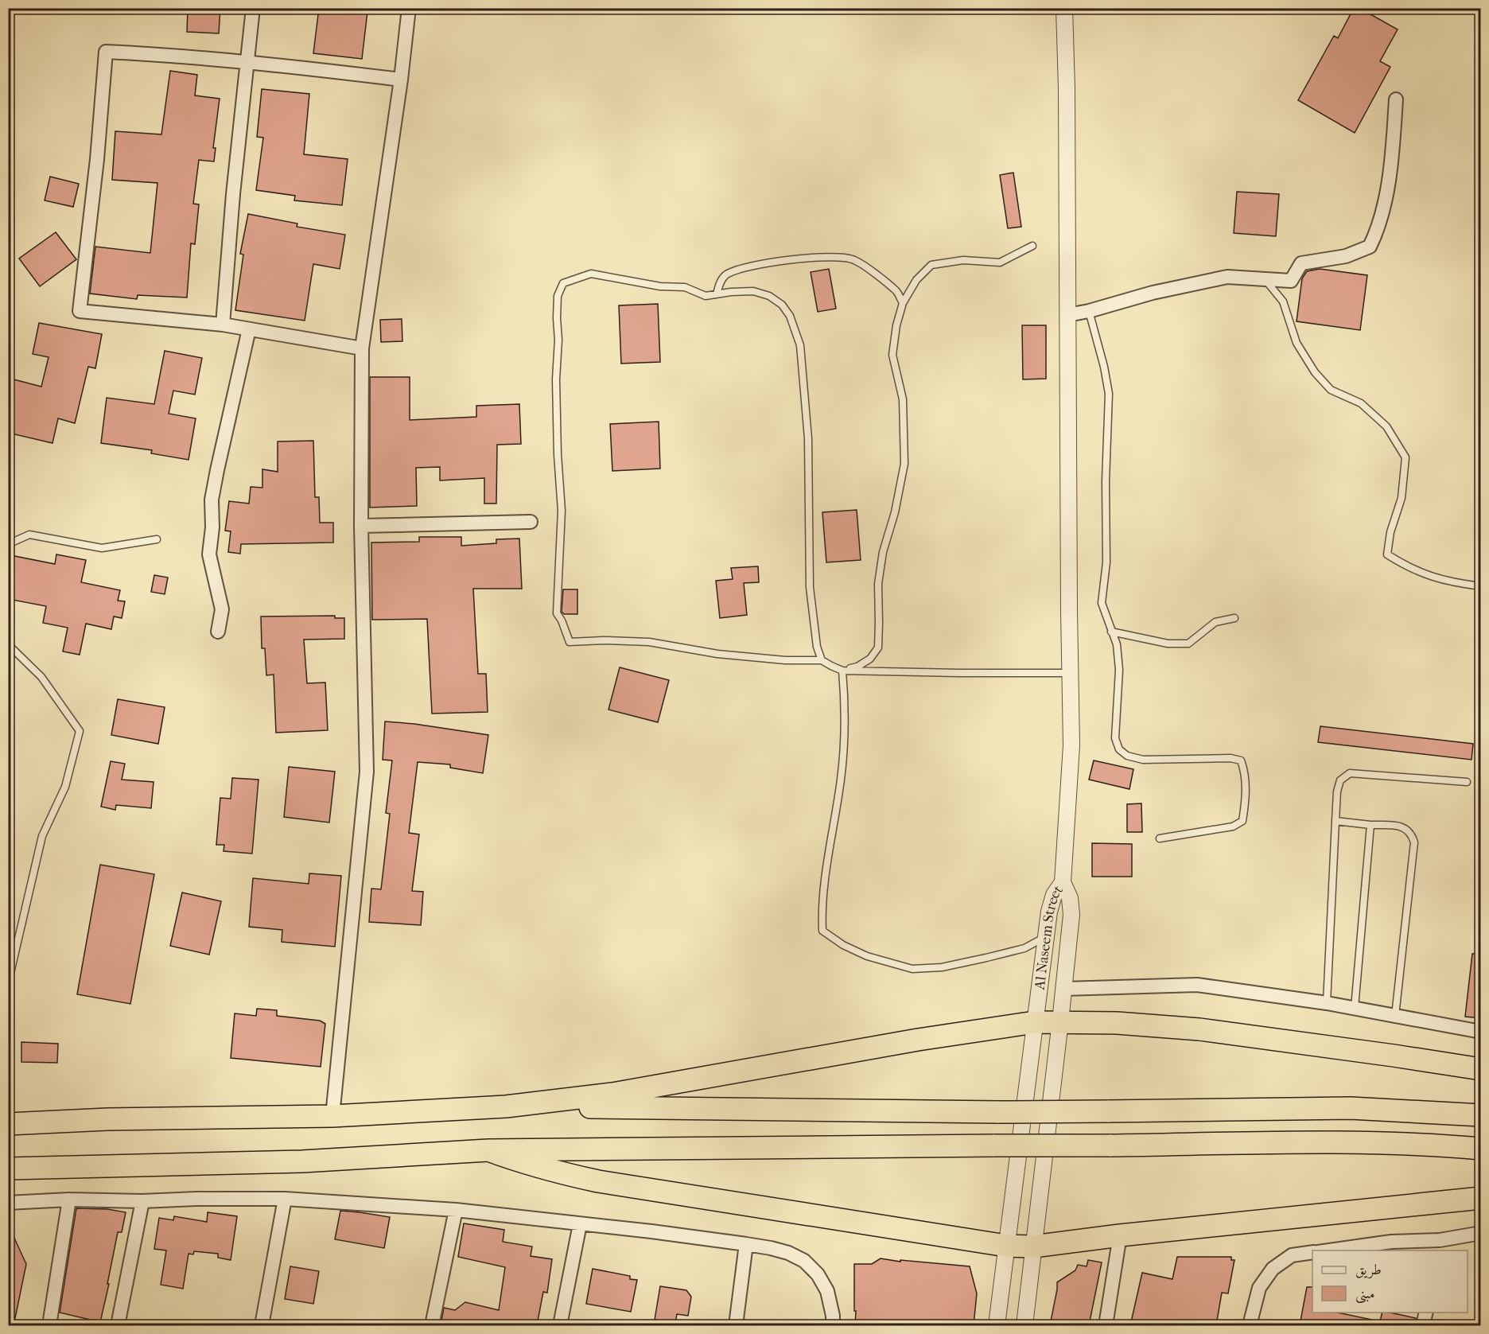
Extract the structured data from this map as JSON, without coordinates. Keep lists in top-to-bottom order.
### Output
{
  "streets": {
    "street": ["Al Naseem Street"]
  },
  "legend": ["طريق", "مبنى"]
}
